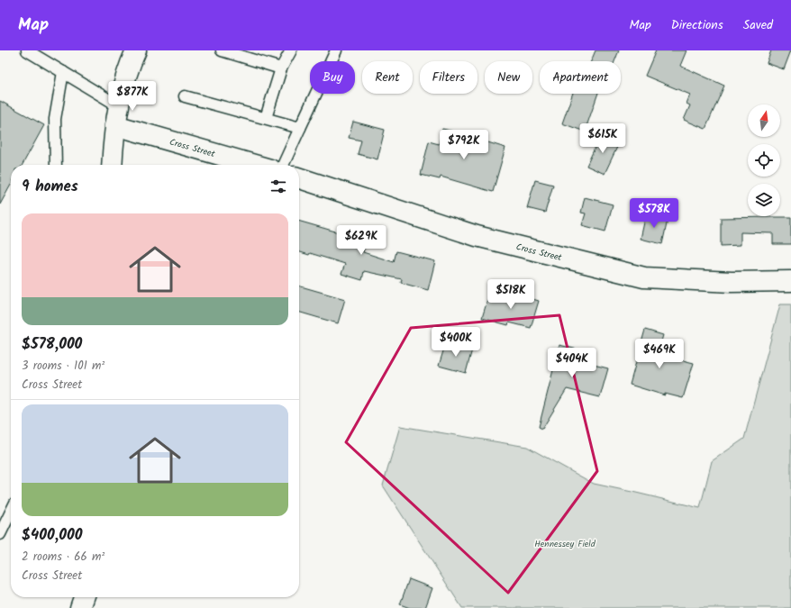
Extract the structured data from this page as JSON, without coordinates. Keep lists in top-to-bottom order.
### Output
{
  "streets": {
    "street": ["Cross Street"]
  },
  "parks": ["Hennessey Field"],
  "north": "top",
  "page": {
    "header": "Map",
    "nav": ["Map", "Directions", "Saved"],
    "chip": [
      "Buy",
      "Rent",
      "Filters",
      "New",
      "Apartment"
    ],
    "price": [
      "$877K",
      "$615K",
      "$792K",
      "$578K",
      "$629K",
      "$518K",
      "$400K",
      "$469K",
      "$404K"
    ],
    "heading": "9 homes",
    "list": [
      {
        "name": "$578,000",
        "note": "3 rooms · 101 m² · Cross Street"
      },
      {
        "name": "$400,000",
        "note": "2 rooms · 66 m² · Cross Street"
      }
    ]
  }
}
